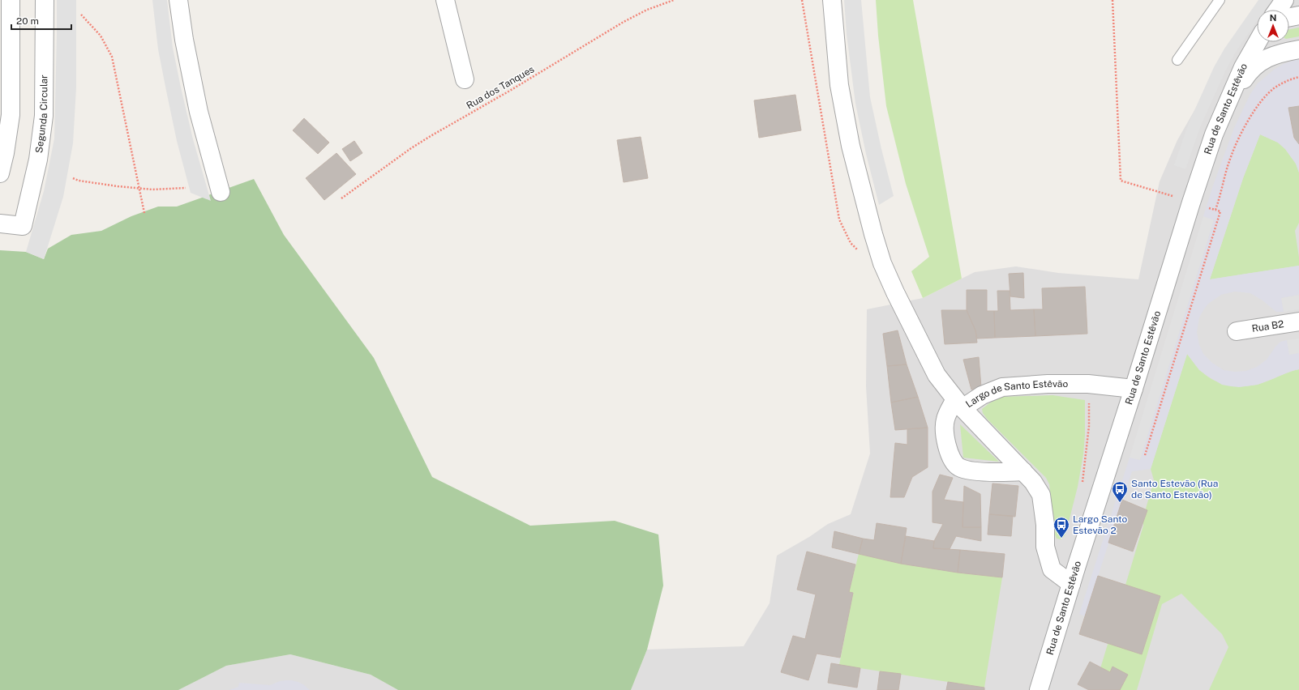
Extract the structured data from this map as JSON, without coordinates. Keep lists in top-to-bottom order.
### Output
{
  "streets": {
    "street": [
      "Rua de Santo Estêvão",
      "Segunda Circular",
      "Rua B2",
      "Largo de Santo Estêvão"
    ],
    "path": ["Rua dos Tanques"]
  },
  "crossings": [
    ["Rua de Santo Estêvão", "Largo de Santo Estêvão"]
  ],
  "places": {
    "bus stop": ["Santo Estevão (Rua de Santo Estevão)", "Largo Santo Estevão 2"]
  },
  "scale_bar": "20 m",
  "north": "top"
}
